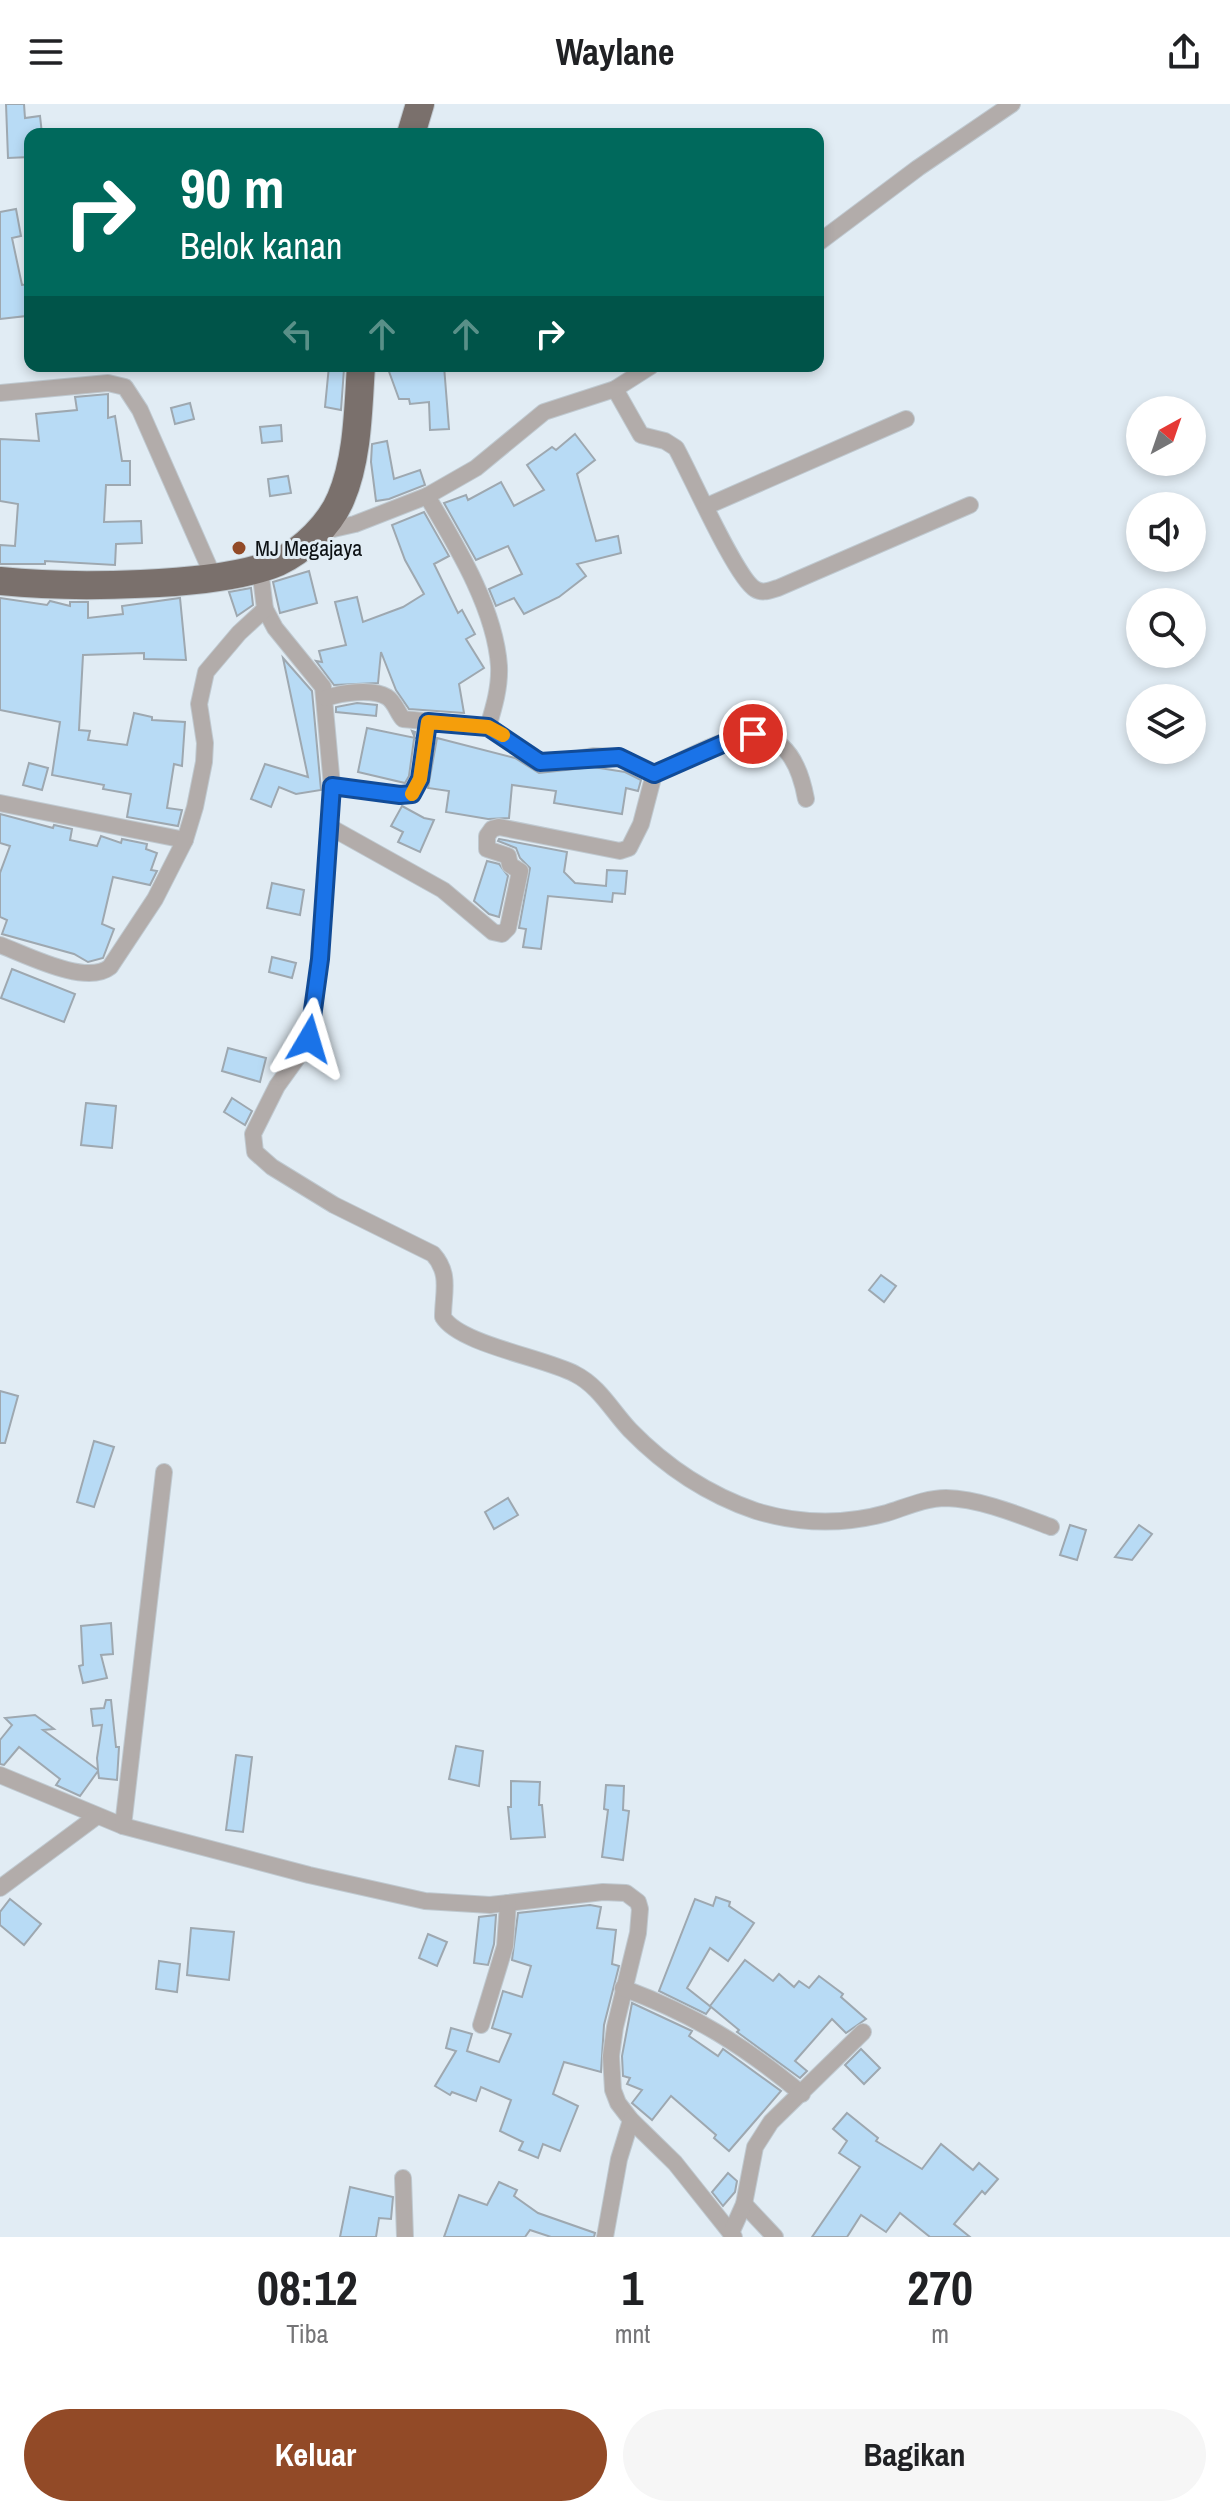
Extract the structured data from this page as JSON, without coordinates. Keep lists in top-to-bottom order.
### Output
{
  "places": ["MJ Megajaya"],
  "north": "top right",
  "page": {
    "header": "Waylane",
    "turn": ["90 m", "Belok kanan"],
    "eta": [
      "08:12",
      "Tiba",
      "1",
      "mnt",
      "270",
      "m"
    ],
    "buttons": ["Keluar", "Bagikan"]
  }
}
